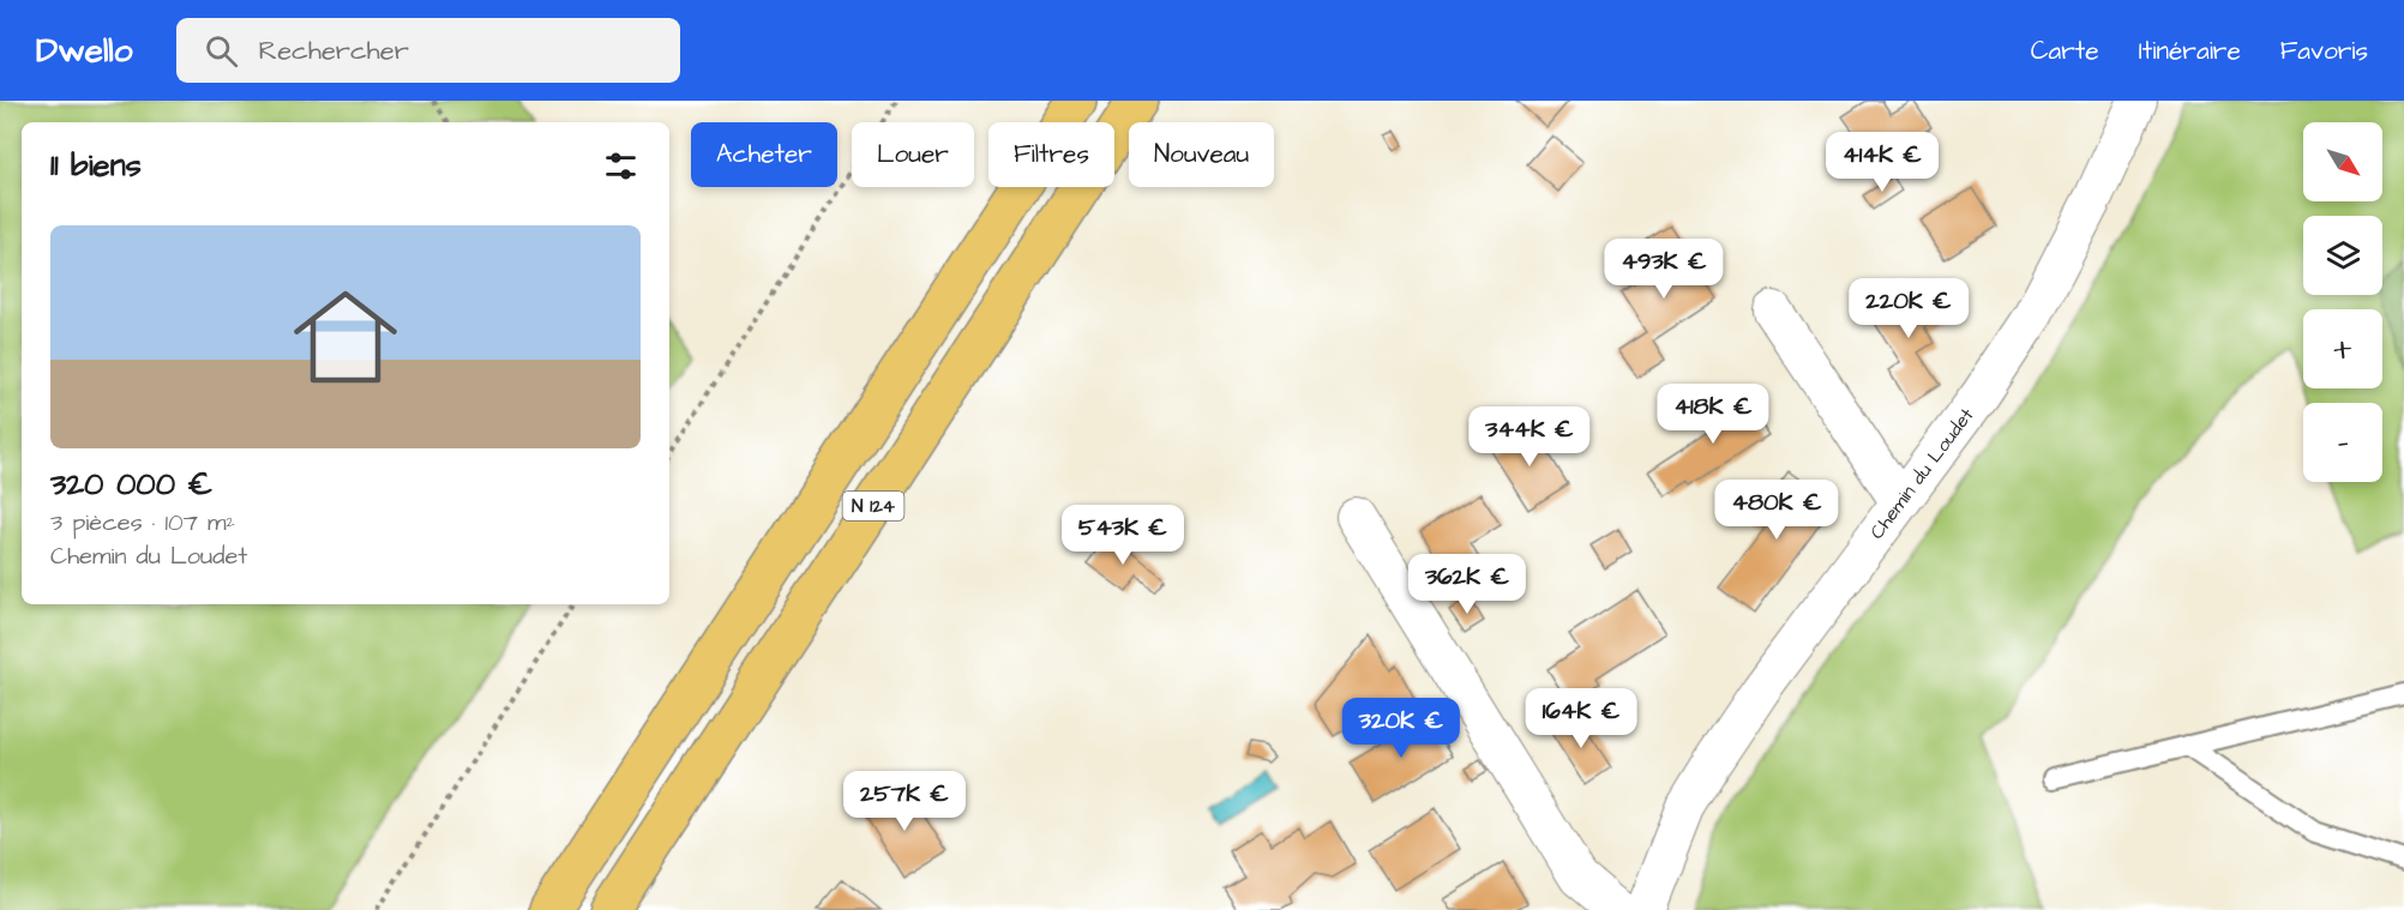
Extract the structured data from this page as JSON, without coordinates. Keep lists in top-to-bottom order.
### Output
{
  "streets": {
    "highway": ["N 124"],
    "street": ["Chemin du Loudet"]
  },
  "north": "bottom right",
  "page": {
    "header": "Dwello",
    "search": "Rechercher",
    "nav": ["Carte", "Itinéraire", "Favoris"],
    "map_buttons": ["+", "−"],
    "chip": [
      "Acheter",
      "Louer",
      "Filtres",
      "Nouveau"
    ],
    "heading": "11 biens",
    "price": [
      "414K €",
      "493K €",
      "220K €",
      "418K €",
      "344K €",
      "480K €",
      "543K €",
      "362K €",
      "164K €",
      "320K €",
      "257K €"
    ],
    "list": [
      {
        "name": "320 000 €",
        "note": "3 pièces · 107 m² · Chemin du Loudet"
      }
    ]
  }
}
